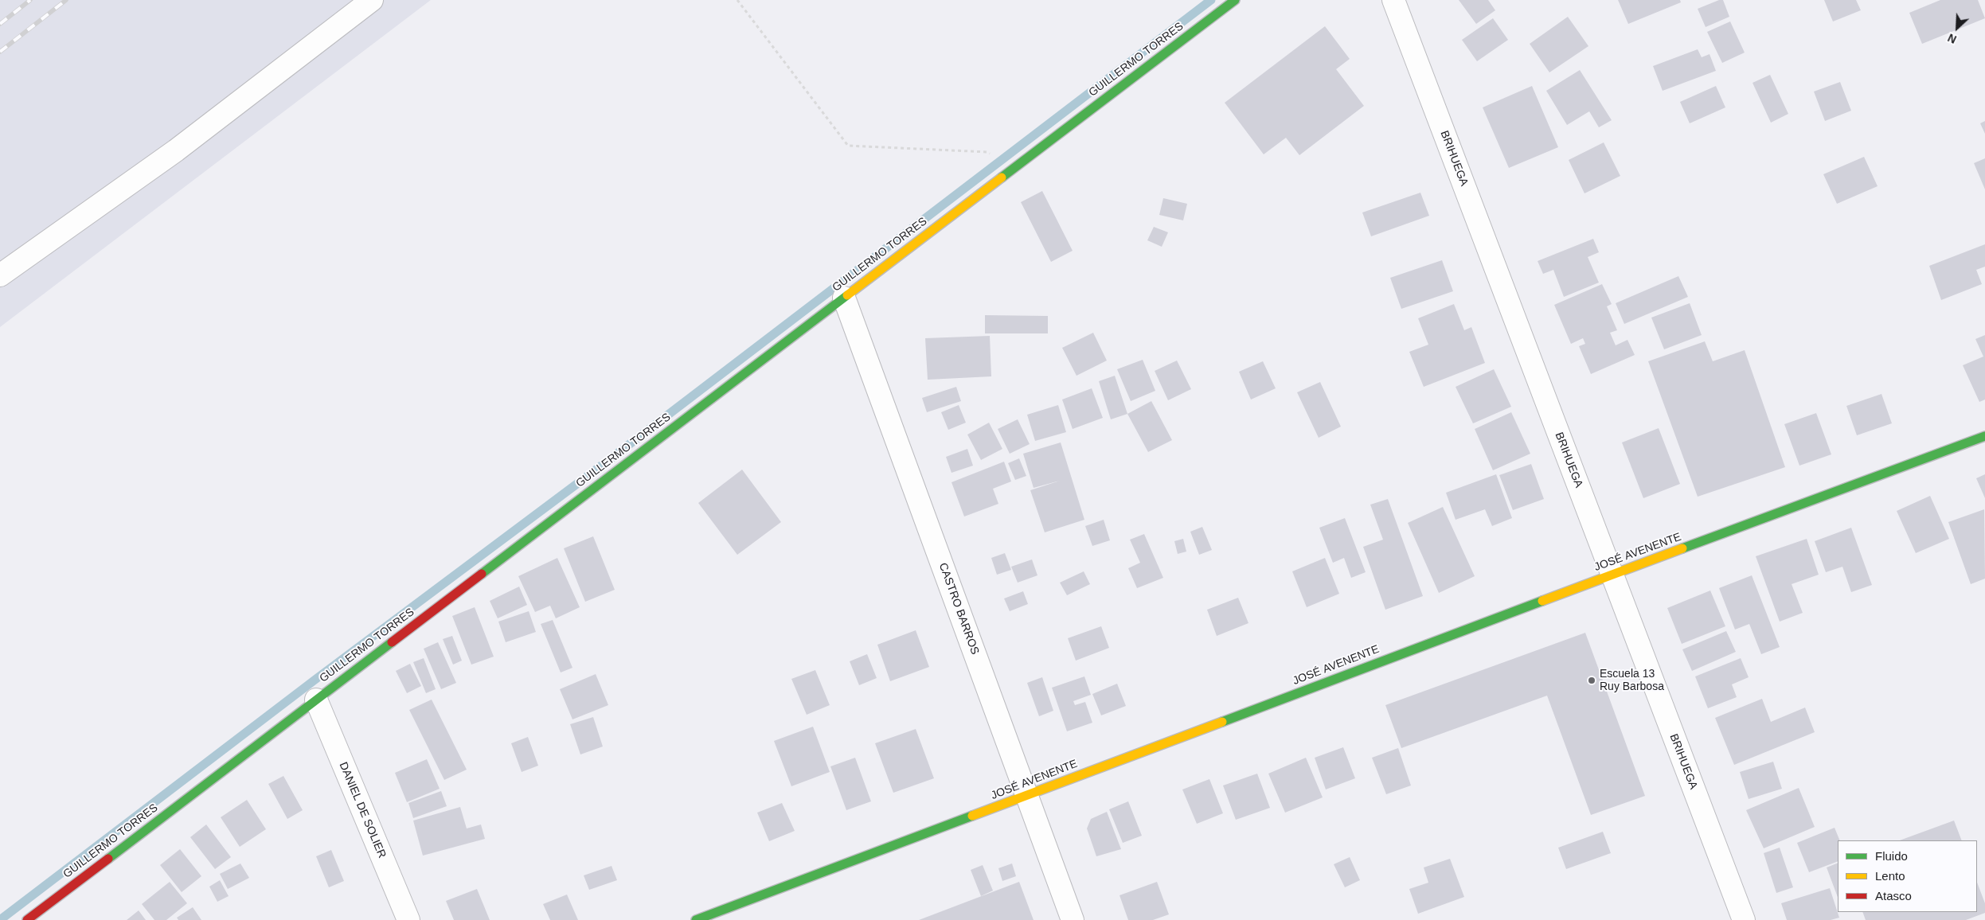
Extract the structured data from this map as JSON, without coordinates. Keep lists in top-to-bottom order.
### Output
{
  "streets": {
    "main road": ["GUILLERMO TORRES", "JOSÉ AVENENTE"],
    "street": ["BRIHUEGA", "CASTRO BARROS", "DANIEL DE SOLIER"]
  },
  "crossings": [
    ["GUILLERMO TORRES", "CASTRO BARROS"],
    ["GUILLERMO TORRES", "DANIEL DE SOLIER"],
    ["BRIHUEGA", "JOSÉ AVENENTE"],
    ["JOSÉ AVENENTE", "CASTRO BARROS"]
  ],
  "places": ["Escuela 13 Ruy Barbosa"],
  "legend": ["Fluido", "Lento", "Atasco"],
  "north": "bottom left"
}
